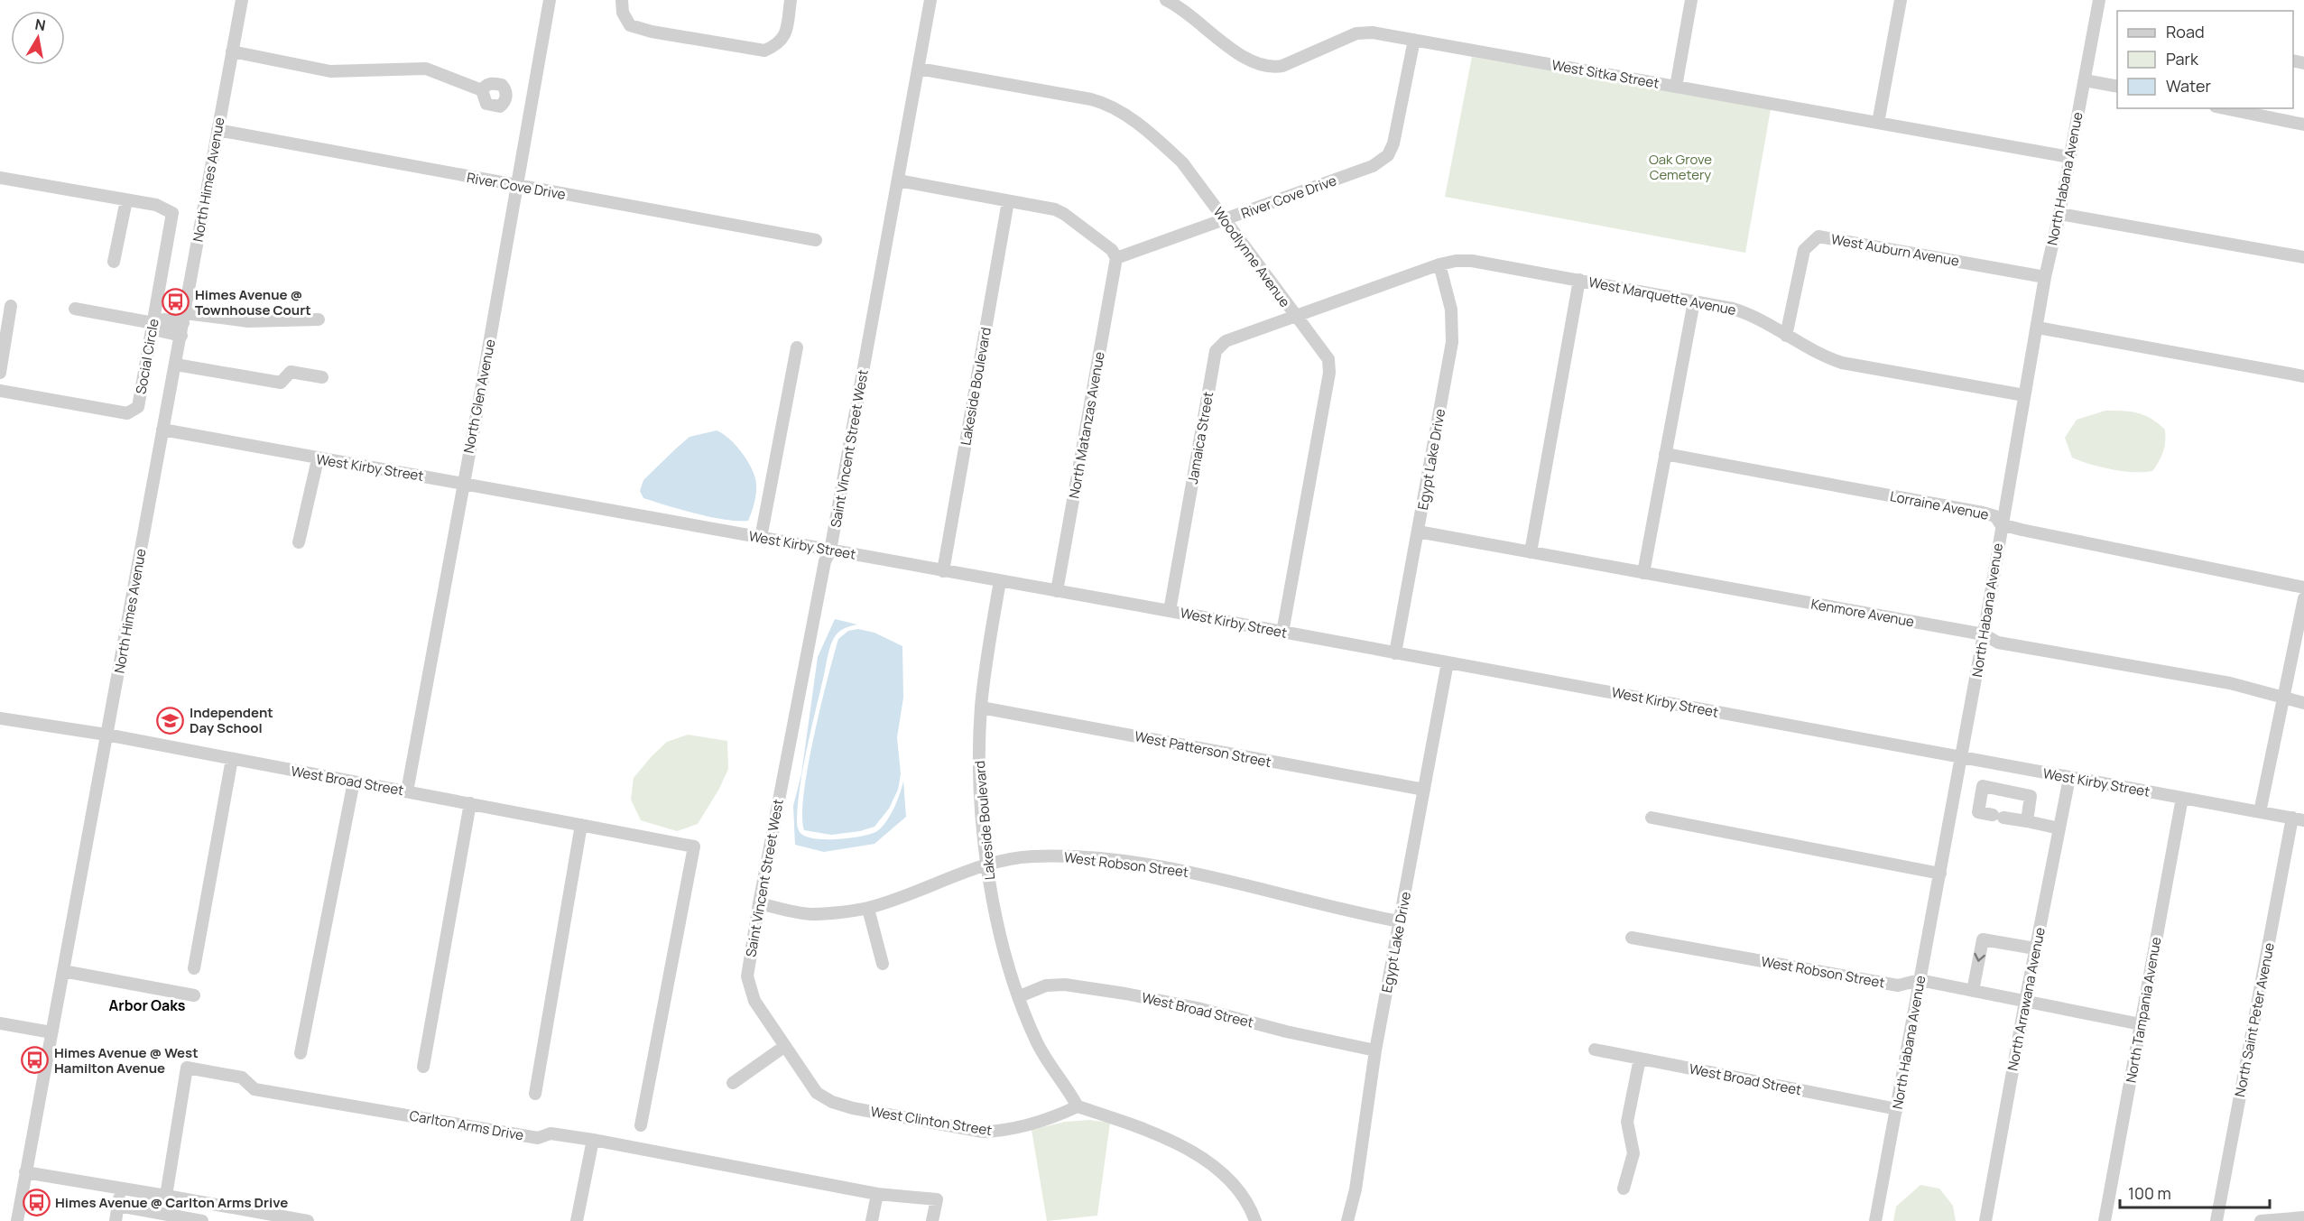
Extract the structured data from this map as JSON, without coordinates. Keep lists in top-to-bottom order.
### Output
{
  "streets": {
    "street": [
      "West Sitka Street",
      "North Habana Avenue",
      "North Himes Avenue",
      "River Cove Drive",
      "West Auburn Avenue",
      "Woodlynne Avenue",
      "West Marquette Avenue",
      "Social Circle",
      "Lakeside Boulevard",
      "North Glen Avenue",
      "North Matanzas Avenue",
      "Jamaica Street",
      "Saint Vincent Street West",
      "Egypt Lake Drive",
      "West Kirby Street",
      "Lorraine Avenue",
      "Kenmore Avenue",
      "West Patterson Street",
      "West Broad Street",
      "West Robson Street",
      "North Arrawana Avenue",
      "North Tampania Avenue",
      "North Saint Peter Avenue",
      "West Clinton Street",
      "Carlton Arms Drive"
    ]
  },
  "crossings": [
    ["West Sitka Street", "North Habana Avenue"],
    ["West Sitka Street", "River Cove Drive"],
    ["North Habana Avenue", "West Auburn Avenue"],
    ["North Habana Avenue", "West Marquette Avenue"],
    ["North Habana Avenue", "West Kirby Street"],
    ["North Habana Avenue", "Lorraine Avenue"],
    ["North Habana Avenue", "Kenmore Avenue"],
    ["North Habana Avenue", "West Broad Street"],
    ["North Habana Avenue", "West Robson Street"],
    ["North Himes Avenue", "River Cove Drive"],
    ["North Himes Avenue", "West Kirby Street"],
    ["North Himes Avenue", "West Broad Street"],
    ["River Cove Drive", "Woodlynne Avenue"],
    ["River Cove Drive", "North Glen Avenue"],
    ["River Cove Drive", "North Matanzas Avenue"],
    ["West Auburn Avenue", "West Marquette Avenue"],
    ["Woodlynne Avenue", "West Marquette Avenue"],
    ["Woodlynne Avenue", "Jamaica Street"],
    ["Woodlynne Avenue", "Saint Vincent Street West"],
    ["Woodlynne Avenue", "West Kirby Street"],
    ["West Marquette Avenue", "Jamaica Street"],
    ["West Marquette Avenue", "Egypt Lake Drive"],
    ["Lakeside Boulevard", "West Kirby Street"],
    ["Lakeside Boulevard", "West Patterson Street"],
    ["Lakeside Boulevard", "West Broad Street"],
    ["Lakeside Boulevard", "West Robson Street"],
    ["Lakeside Boulevard", "West Clinton Street"],
    ["North Glen Avenue", "West Kirby Street"],
    ["North Glen Avenue", "West Broad Street"],
    ["North Matanzas Avenue", "West Kirby Street"],
    ["Jamaica Street", "West Kirby Street"],
    ["Saint Vincent Street West", "West Kirby Street"],
    ["Saint Vincent Street West", "West Robson Street"],
    ["Saint Vincent Street West", "West Clinton Street"],
    ["Egypt Lake Drive", "West Kirby Street"],
    ["Egypt Lake Drive", "Kenmore Avenue"],
    ["Egypt Lake Drive", "West Patterson Street"],
    ["Egypt Lake Drive", "West Broad Street"],
    ["Egypt Lake Drive", "West Robson Street"],
    ["West Kirby Street", "North Arrawana Avenue"],
    ["West Kirby Street", "North Tampania Avenue"],
    ["West Kirby Street", "North Saint Peter Avenue"],
    ["West Robson Street", "North Arrawana Avenue"],
    ["West Robson Street", "North Tampania Avenue"]
  ],
  "districts": ["Arbor Oaks"],
  "parks": ["Oak Grove Cemetery"],
  "places": {
    "bus stop": ["Himes Avenue @ Townhouse Court", "Himes Avenue @ West Hamilton Avenue", "Himes Avenue @ Carlton Arms Drive"],
    "school or university": ["Independent Day School"]
  },
  "legend": ["Road", "Park", "Water"],
  "scale_bar": "100 m",
  "north": "top"
}
